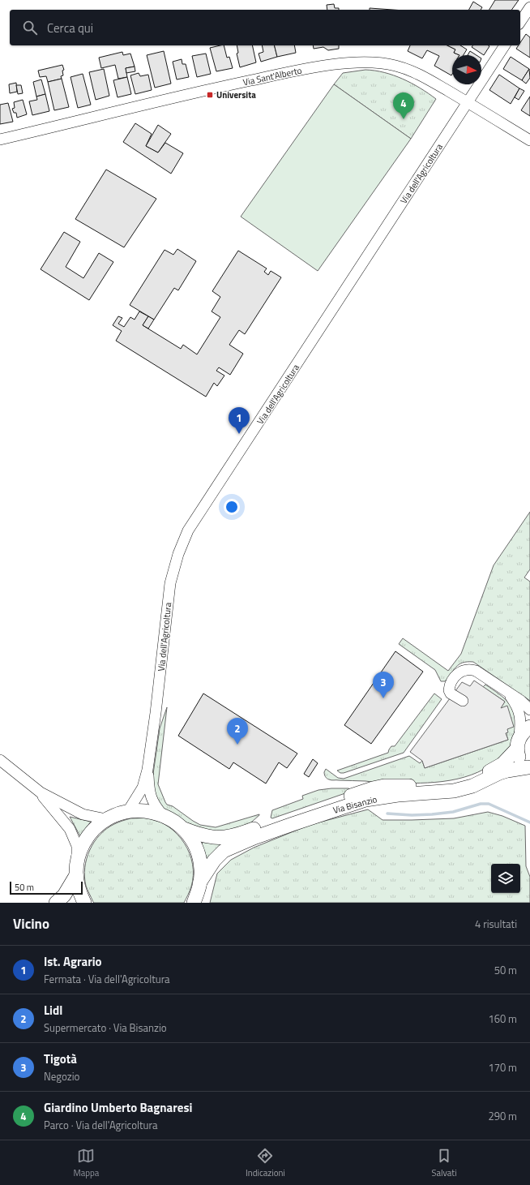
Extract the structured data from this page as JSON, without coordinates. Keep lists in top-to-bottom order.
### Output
{
  "streets": {
    "main road": ["Via Bisanzio"],
    "street": ["Via Sant'Alberto", "Via dell'Agricoltura"]
  },
  "crossings": [
    ["Via Sant'Alberto", "Via dell'Agricoltura"]
  ],
  "places": {
    "transit": ["Universita"]
  },
  "scale_bar": "50 m",
  "north": "right",
  "page": {
    "search": "Cerca qui",
    "pins": [
      "4",
      "1",
      "3",
      "2"
    ],
    "scale": "50 m",
    "heading": ["Vicino", "4 risultati"],
    "list": [
      {
        "mark": "1",
        "name": "Ist. Agrario",
        "note": "Fermata · Via dell'Agricoltura",
        "value": "50 m"
      },
      {
        "mark": "2",
        "name": "Lidl",
        "note": "Supermercato · Via Bisanzio",
        "value": "160 m"
      },
      {
        "mark": "3",
        "name": "Tigotà",
        "note": "Negozio",
        "value": "170 m"
      },
      {
        "mark": "4",
        "name": "Giardino Umberto Bagnaresi",
        "note": "Parco · Via dell'Agricoltura",
        "value": "290 m"
      }
    ],
    "nav": ["Mappa", "Indicazioni", "Salvati"]
  }
}
